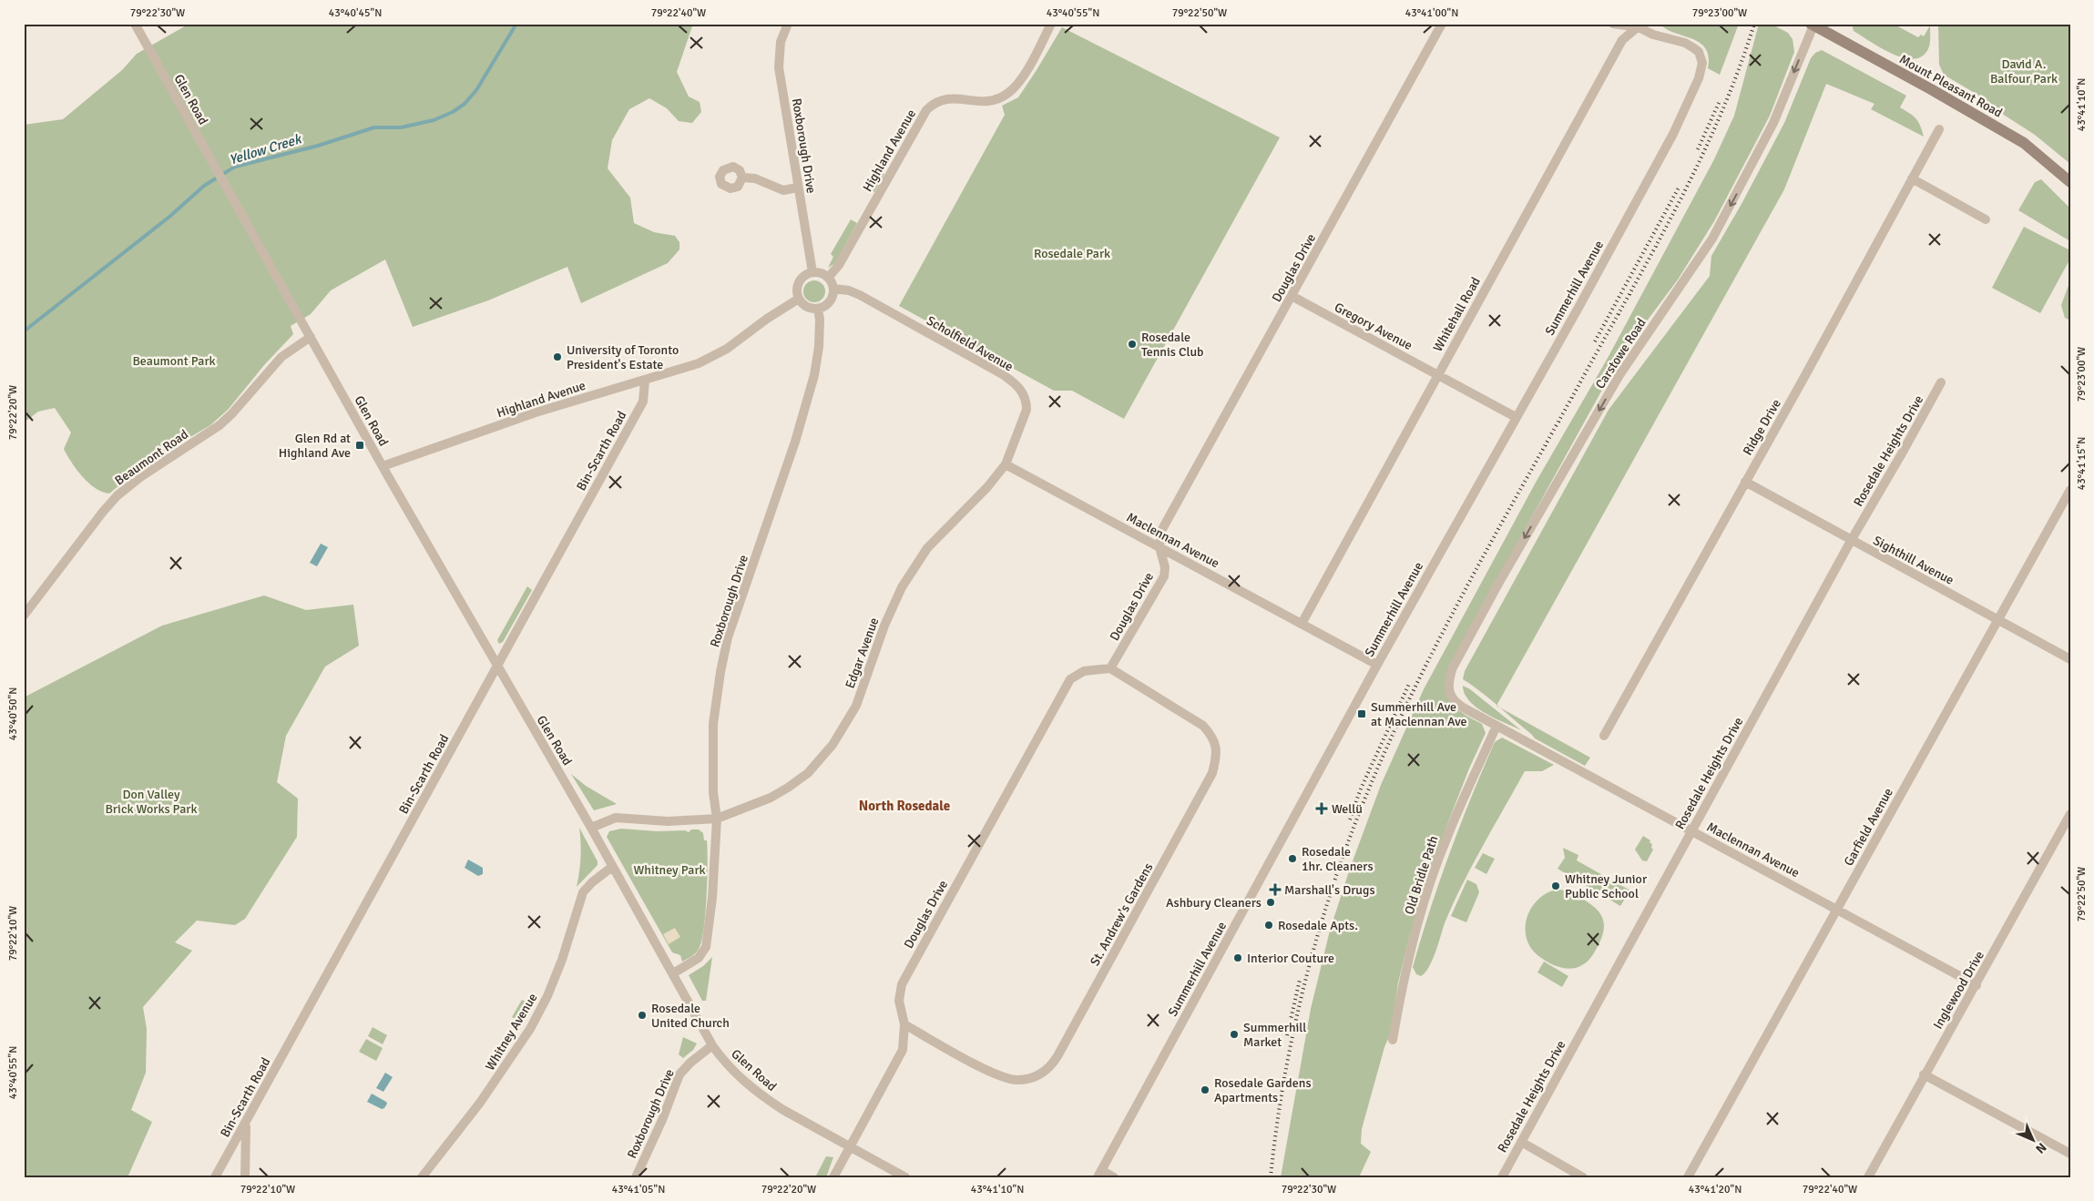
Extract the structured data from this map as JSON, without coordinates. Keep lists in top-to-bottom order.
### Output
{
  "streets": {
    "main road": ["Mount Pleasant Road"],
    "street": [
      "Glen Road",
      "Roxborough Drive",
      "Highland Avenue",
      "Douglas Drive",
      "Summerhill Avenue",
      "Whitehall Road",
      "Gregory Avenue",
      "Scholfield Avenue",
      "Carstowe Road",
      "Ridge Drive",
      "Bin-Scarth Road",
      "Rosedale Heights Drive",
      "Beaumont Road",
      "Maclennan Avenue",
      "Sighthill Avenue",
      "Edgar Avenue",
      "Garfield Avenue",
      "Old Bridle Path",
      "St. Andrew's Gardens",
      "Inglewood Drive",
      "Whitney Avenue"
    ]
  },
  "crossings": [
    ["Mount Pleasant Road", "Carstowe Road"],
    ["Glen Road", "Roxborough Drive"],
    ["Glen Road", "Highland Avenue"],
    ["Glen Road", "Douglas Drive"],
    ["Glen Road", "Bin-Scarth Road"],
    ["Glen Road", "Beaumont Road"],
    ["Glen Road", "Whitney Avenue"],
    ["Roxborough Drive", "Highland Avenue"],
    ["Roxborough Drive", "Scholfield Avenue"],
    ["Roxborough Drive", "Edgar Avenue"],
    ["Highland Avenue", "Scholfield Avenue"],
    ["Highland Avenue", "Bin-Scarth Road"],
    ["Douglas Drive", "Gregory Avenue"],
    ["Douglas Drive", "Maclennan Avenue"],
    ["Douglas Drive", "St. Andrew's Gardens"],
    ["Summerhill Avenue", "Whitehall Road"],
    ["Summerhill Avenue", "Gregory Avenue"],
    ["Summerhill Avenue", "Maclennan Avenue"],
    ["Whitehall Road", "Gregory Avenue"],
    ["Whitehall Road", "Maclennan Avenue"],
    ["Scholfield Avenue", "Maclennan Avenue"],
    ["Scholfield Avenue", "Edgar Avenue"],
    ["Carstowe Road", "Maclennan Avenue"],
    ["Ridge Drive", "Sighthill Avenue"],
    ["Rosedale Heights Drive", "Maclennan Avenue"],
    ["Rosedale Heights Drive", "Sighthill Avenue"],
    ["Maclennan Avenue", "Edgar Avenue"],
    ["Maclennan Avenue", "Garfield Avenue"],
    ["Maclennan Avenue", "Old Bridle Path"],
    ["Maclennan Avenue", "Inglewood Drive"],
    ["Sighthill Avenue", "Garfield Avenue"]
  ],
  "one_way": ["Carstowe Road"],
  "districts": ["North Rosedale"],
  "water": ["Yellow Creek"],
  "parks": [
    "David A. Balfour Park",
    "Rosedale Park",
    "Beaumont Park",
    "Don Valley Brick Works Park",
    "Whitney Park"
  ],
  "places": {
    "other": [
      "Rosedale Tennis Club",
      "University of Toronto President's Estate",
      "Rosedale 1hr. Cleaners",
      "Whitney Junior Public School",
      "Ashbury Cleaners",
      "Rosedale Apts.",
      "Interior Couture",
      "Rosedale United Church",
      "Summerhill Market",
      "Rosedale Gardens Apartments"
    ],
    "transit": ["Glen Rd at Highland Ave", "Summerhill Ave at Maclennan Ave"],
    "health": ["Wellü", "Marshall's Drugs"]
  },
  "north": "bottom right",
  "coordinates": [
    "79°22'30\"W",
    "43°40'45\"N",
    "79°22'40\"W",
    "43°40'55\"N",
    "79°22'50\"W",
    "43°41'00\"N",
    "79°23'00\"W",
    "43°41'10\"N",
    "79°22'20\"W",
    "43°41'15\"N",
    "43°40'50\"N",
    "79°22'10\"W",
    "43°41'05\"N",
    "43°41'20\"N"
  ]
}
